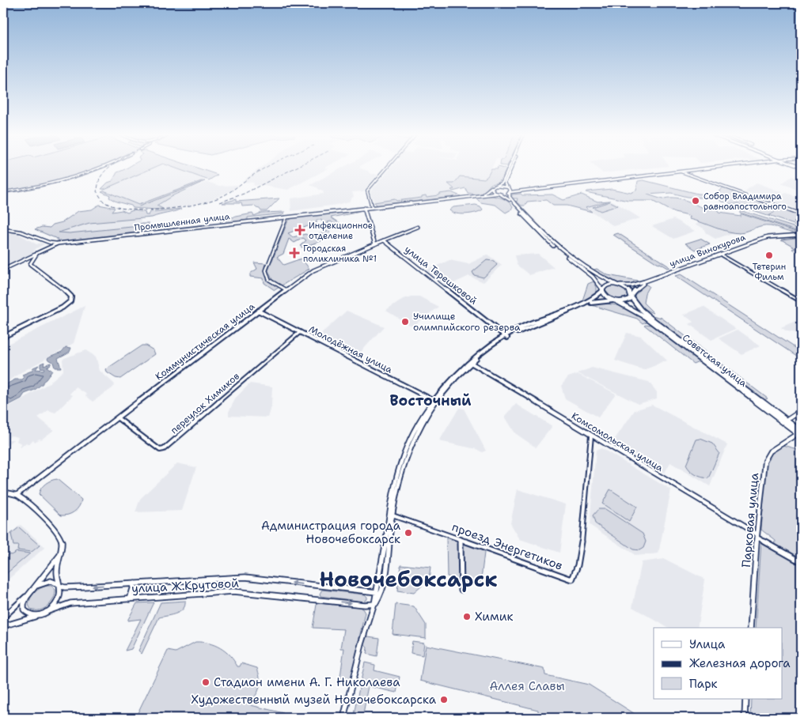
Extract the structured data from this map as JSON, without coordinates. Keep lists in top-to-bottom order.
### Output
{
  "streets": {
    "main road": ["Советская улица"],
    "street": [
      "Промышленная улица",
      "улица Винокурова",
      "улица Терешковой",
      "Коммунистическая улица",
      "Молодёжная улица",
      "переулок Химиков",
      "Комсомольская улица",
      "Парковая улица",
      "проезд Энергетиков",
      "улица Ж.Крутовой"
    ]
  },
  "crossings": [
    ["улица Винокурова", "Советская улица"],
    ["улица Терешковой", "Коммунистическая улица"],
    ["Коммунистическая улица", "Молодёжная улица"],
    ["Коммунистическая улица", "переулок Химиков"],
    ["Молодёжная улица", "переулок Химиков"],
    ["Советская улица", "Парковая улица"],
    ["Комсомольская улица", "Парковая улица"],
    ["Комсомольская улица", "проезд Энергетиков"]
  ],
  "districts": ["Восточный", "Новочебоксарск"],
  "parks": ["Аллея Славы"],
  "places": {
    "other": [
      "Собор Владимира равноапостольного",
      "Тетерин Фильм",
      "Училище олимпийского резерва",
      "Администрация города Новочебоксарск",
      "Химик",
      "Стадион имени А. Г. Николаева",
      "Художественный музей Новочебоксарска"
    ],
    "health": ["Инфекционное отделение", "Городская поликлиника №1"]
  },
  "legend": ["Улица", "Железная дорога", "Парк"]
}
